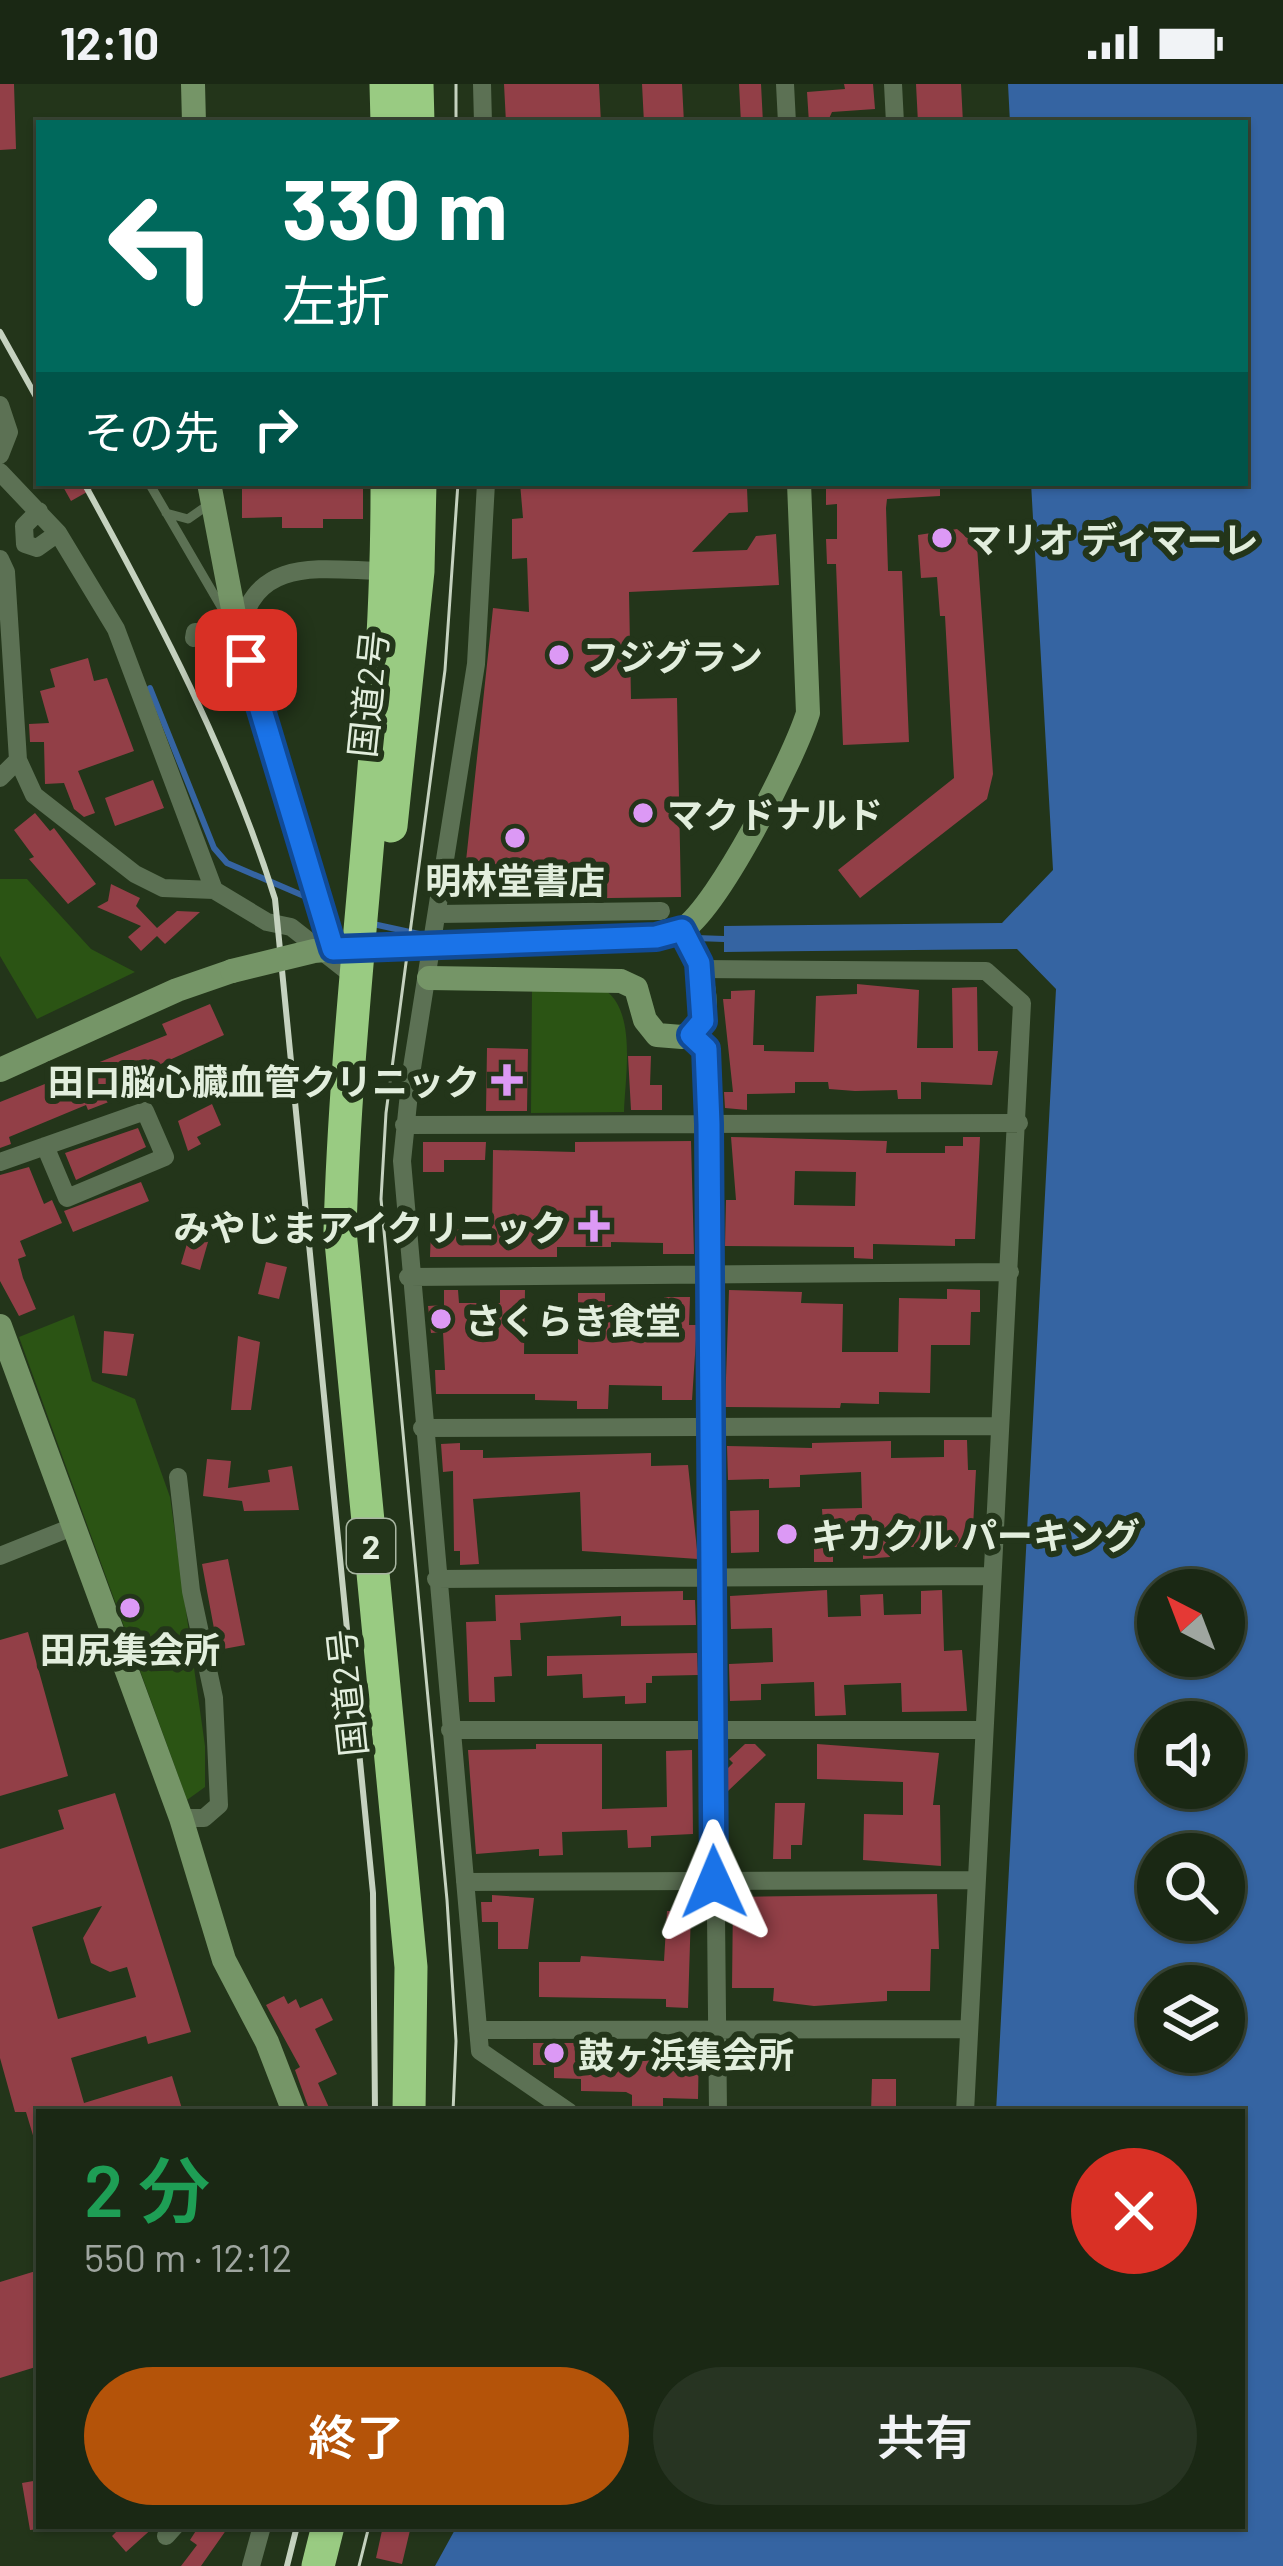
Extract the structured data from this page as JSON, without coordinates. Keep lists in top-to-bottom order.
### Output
{
  "streets": {
    "highway": ["国道2号", "2"]
  },
  "places": {
    "other": [
      "マリオ ディマーレ",
      "フジグラン",
      "マクドナルド",
      "明林堂書店",
      "さくらき食堂",
      "キカクル パーキング",
      "田尻集会所",
      "鼓ヶ浜集会所"
    ],
    "health": ["田口脳心臓血管クリニック", "みやじまアイクリニック"]
  },
  "north": "top left",
  "page": {
    "status": "12:10",
    "turn": ["330 m", "左折"],
    "then": "その先",
    "heading": ["2 分", "550 m · 12:12"],
    "buttons": ["終了", "共有"]
  }
}
